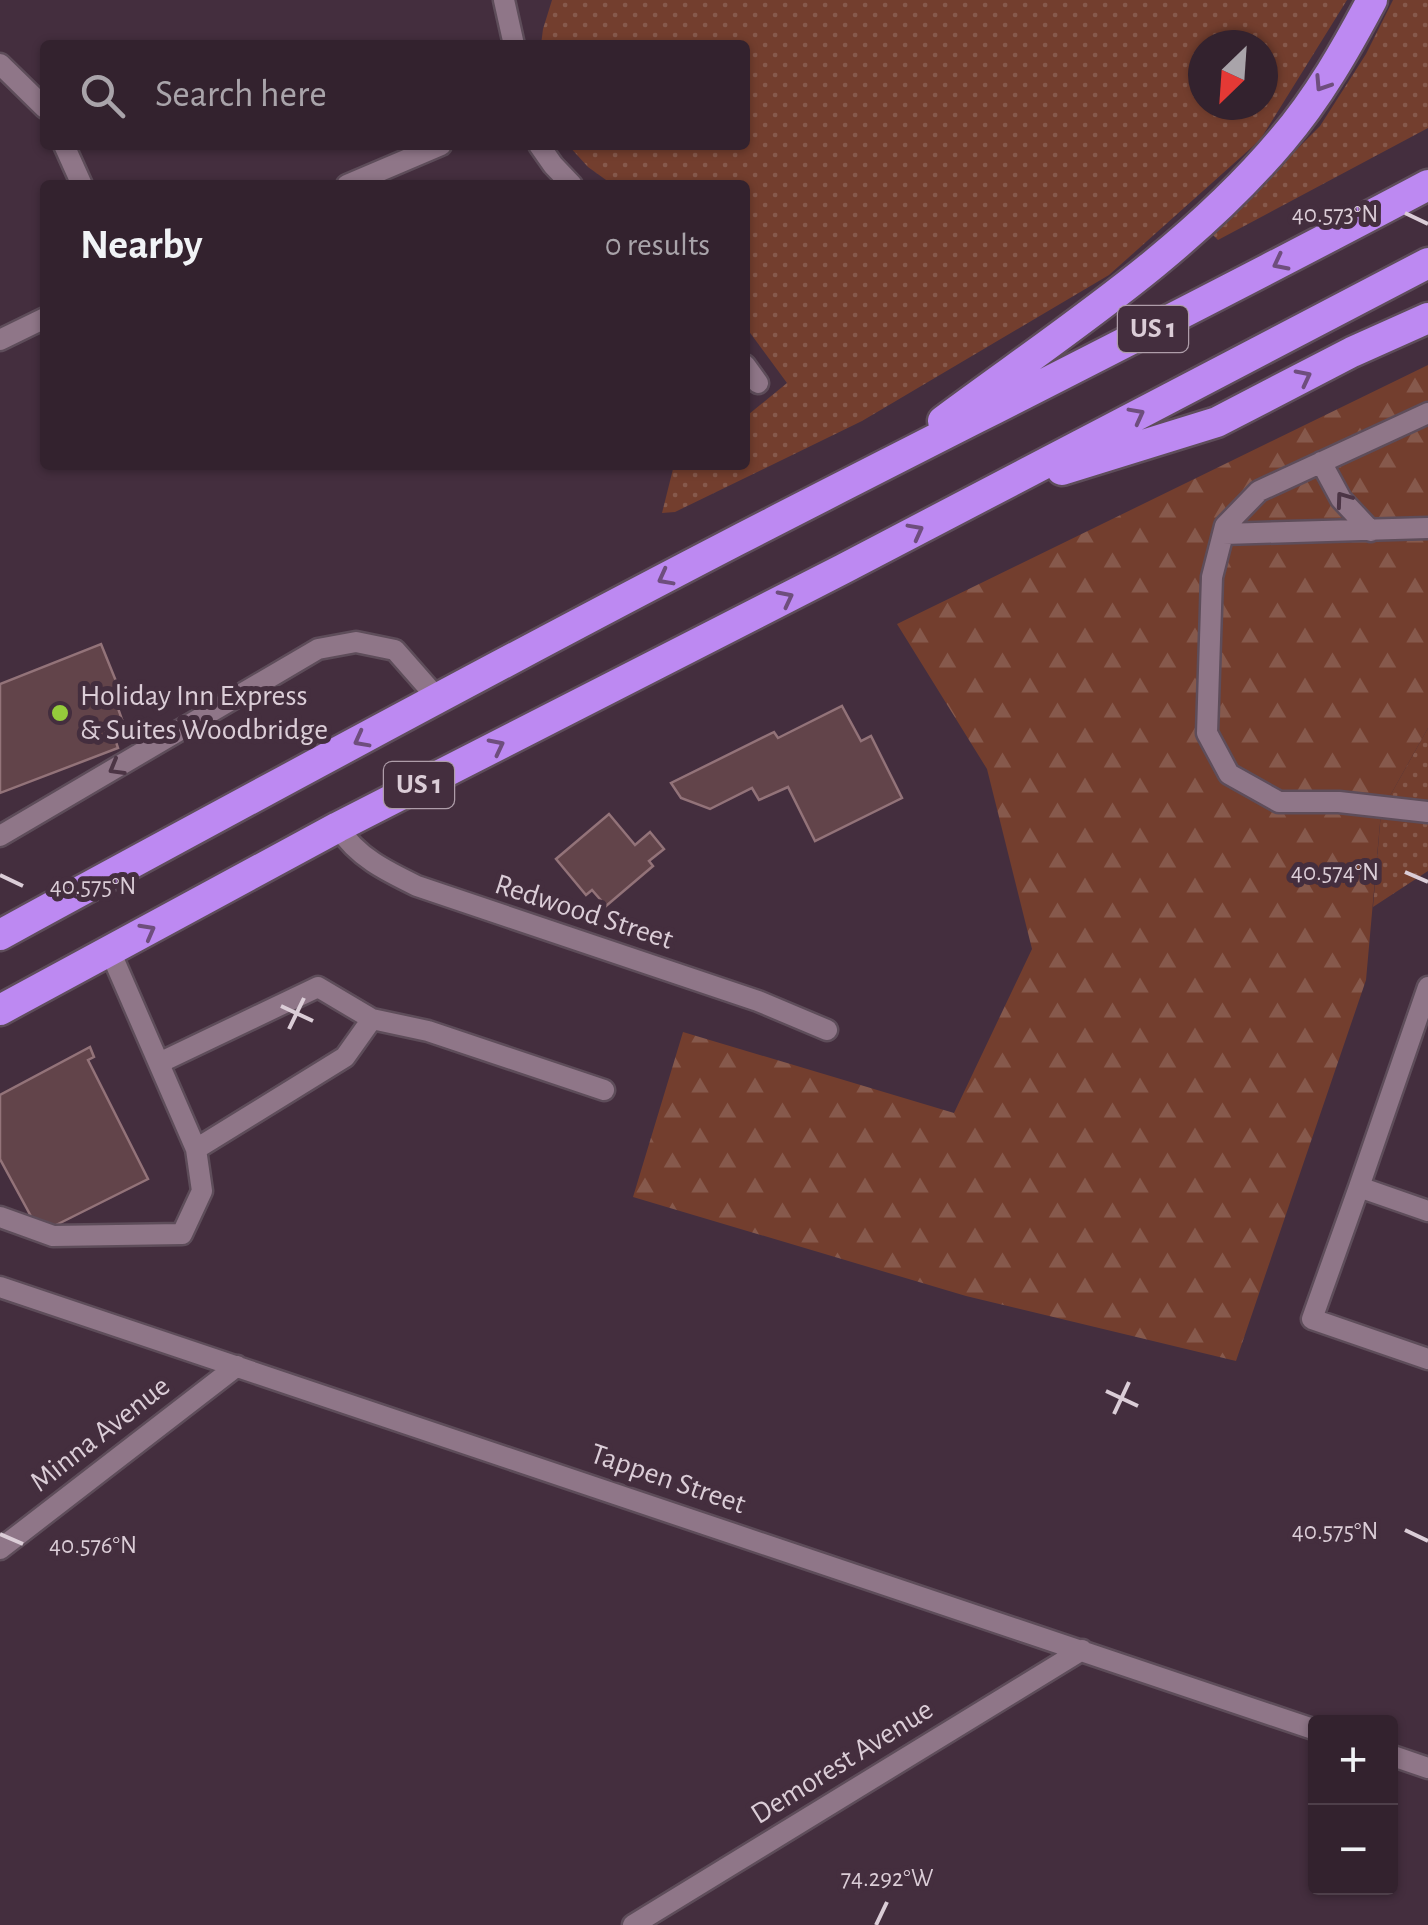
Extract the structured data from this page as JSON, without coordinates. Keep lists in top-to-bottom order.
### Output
{
  "streets": {
    "highway": ["US 1"],
    "street": [
      "Redwood Street",
      "Minna Avenue",
      "Tappen Street",
      "Demorest Avenue"
    ]
  },
  "crossings": [
    ["US 1", "Redwood Street"],
    ["Minna Avenue", "Tappen Street"],
    ["Tappen Street", "Demorest Avenue"]
  ],
  "places": ["Holiday Inn Express & Suites Woodbridge"],
  "north": "bottom left",
  "page": {
    "search": "Search here",
    "heading": ["Nearby", "0 results"],
    "map_buttons": ["+", "−"]
  },
  "coordinates": [
    "40.573°N",
    "40.574°N",
    "40.575°N",
    "40.576°N",
    "74.292°W"
  ]
}
